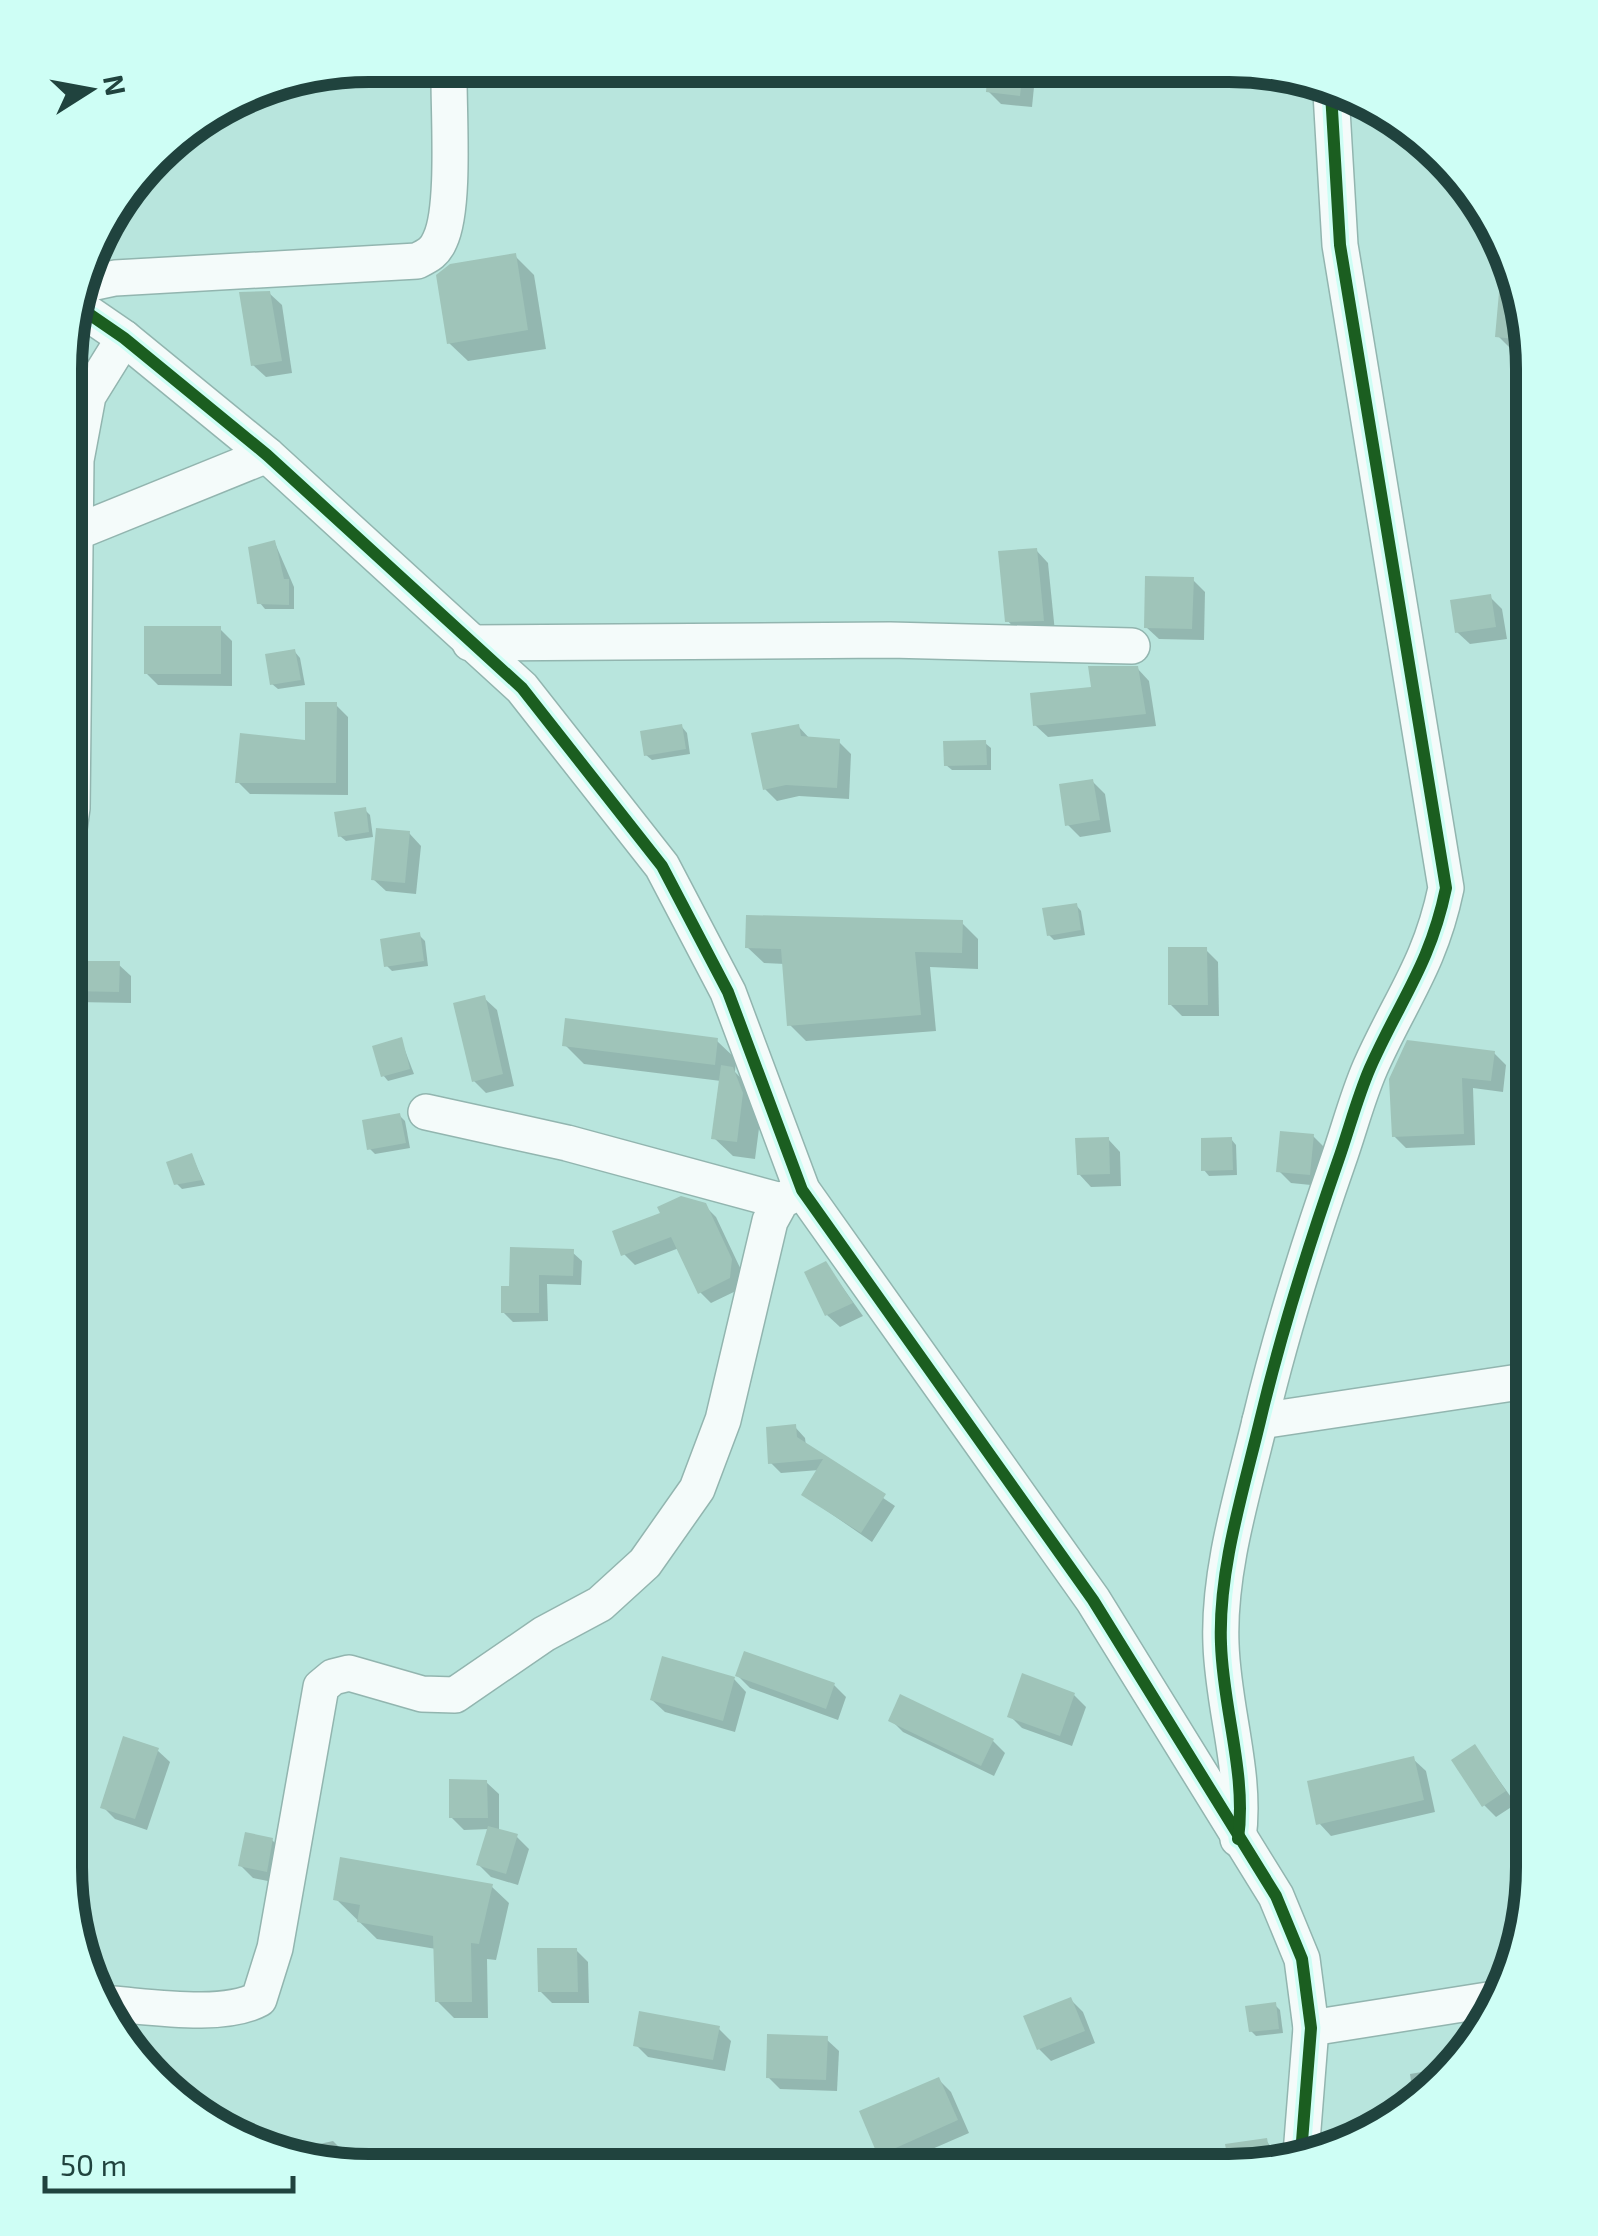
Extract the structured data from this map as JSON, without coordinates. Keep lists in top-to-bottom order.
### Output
{
  "scale_bar": "50 m",
  "north": "right"
}
